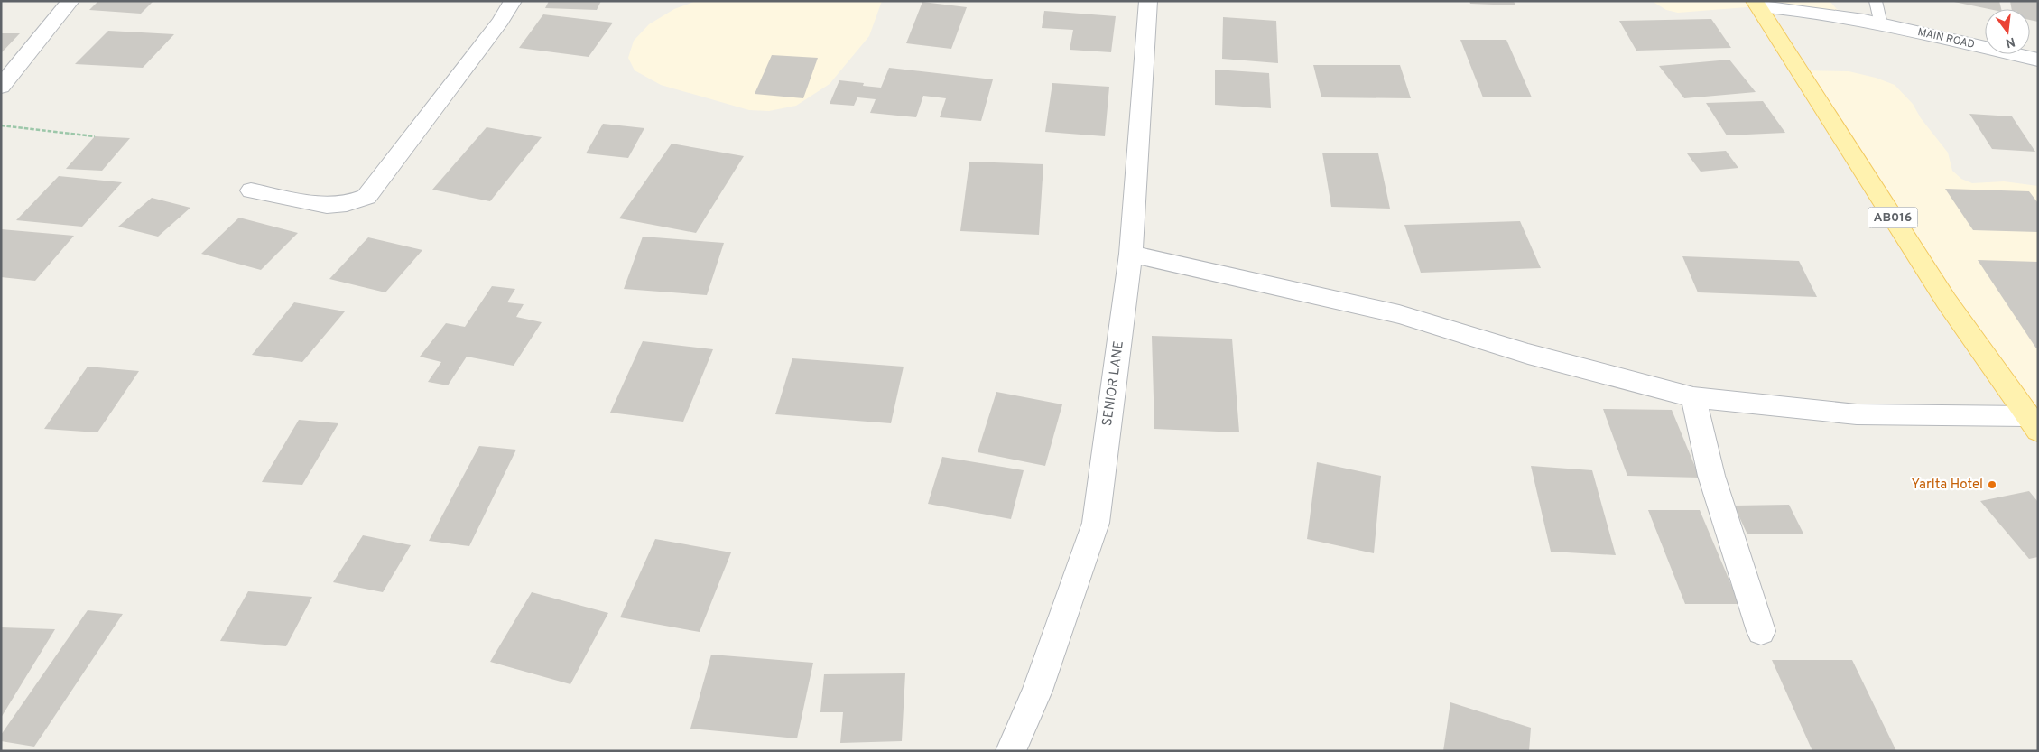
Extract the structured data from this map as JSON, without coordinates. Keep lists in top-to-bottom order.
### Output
{
  "streets": {
    "main road": ["AB016"],
    "street": ["MAIN ROAD", "SENIOR LANE"]
  },
  "crossings": [
    ["MAIN ROAD", "AB016"]
  ],
  "places": ["Yarlta Hotel"],
  "north": "bottom"
}
